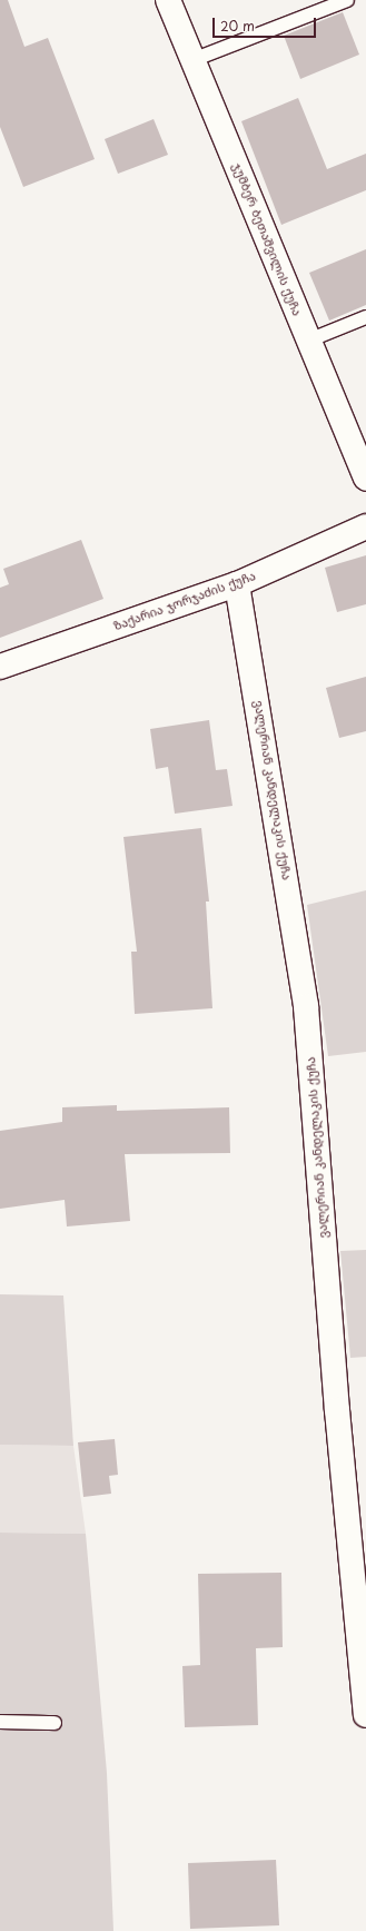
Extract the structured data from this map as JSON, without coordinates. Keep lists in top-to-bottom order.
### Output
{
  "streets": {
    "street": ["ჯუმბერ ბეთაშვილის ქუჩა", "ზაქარია ჯორჯაძის ქუჩა", "ვალერიან კანდელაკის ქუჩა"]
  },
  "crossings": [
    ["ზაქარია ჯორჯაძის ქუჩა", "ვალერიან კანდელაკის ქუჩა"]
  ],
  "scale_bar": "20 m"
}
